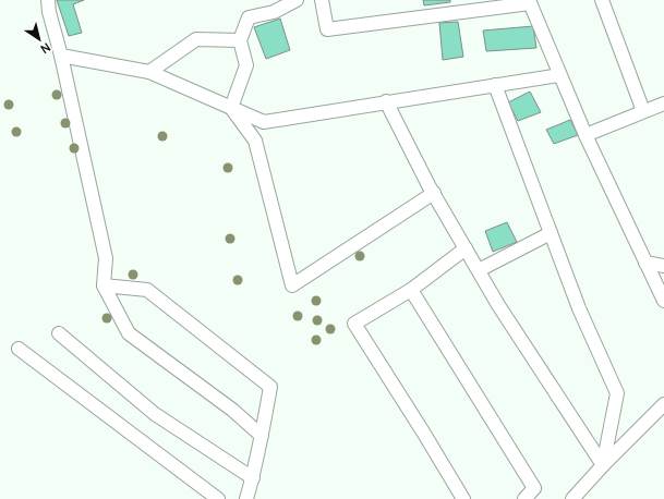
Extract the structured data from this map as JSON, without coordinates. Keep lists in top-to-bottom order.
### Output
{
  "north": "bottom right"
}
